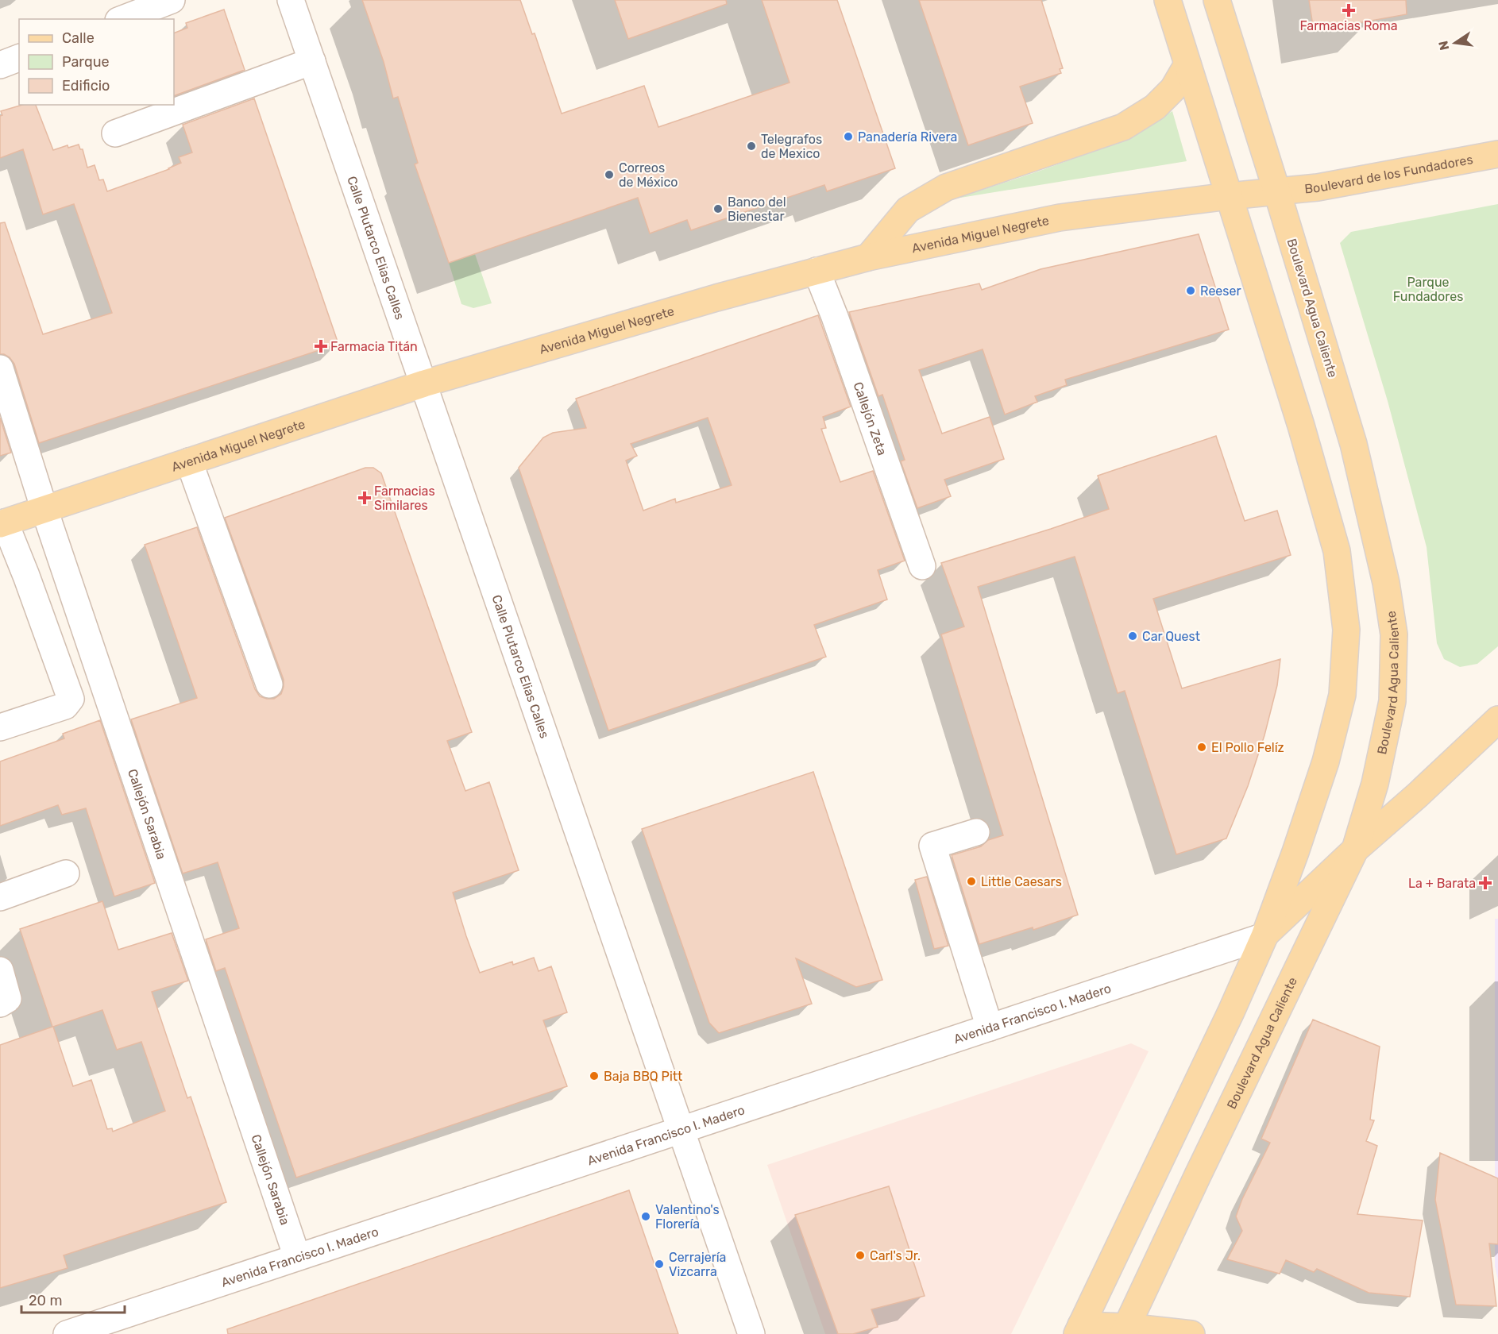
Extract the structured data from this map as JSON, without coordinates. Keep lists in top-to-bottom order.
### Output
{
  "streets": {
    "main road": ["Boulevard de los Fundadores", "Avenida Miguel Negrete", "Boulevard Agua Caliente"],
    "street": [
      "Calle Plutarco Elias Calles",
      "Callejón Zeta",
      "Callejón Sarabia",
      "Avenida Francisco I. Madero"
    ]
  },
  "crossings": [
    ["Boulevard de los Fundadores", "Avenida Miguel Negrete"],
    ["Boulevard de los Fundadores", "Boulevard Agua Caliente"],
    ["Avenida Miguel Negrete", "Calle Plutarco Elias Calles"],
    ["Avenida Miguel Negrete", "Callejón Zeta"],
    ["Avenida Miguel Negrete", "Callejón Sarabia"],
    ["Calle Plutarco Elias Calles", "Avenida Francisco I. Madero"],
    ["Callejón Sarabia", "Avenida Francisco I. Madero"]
  ],
  "parks": ["Parque Fundadores"],
  "places": {
    "health": [
      "Farmacias Roma",
      "Farmacia Titán",
      "Farmacias Similares",
      "La + Barata"
    ],
    "other": [
      "Panadería Rivera",
      "Telegrafos de Mexico",
      "Correos de México",
      "Banco del Bienestar",
      "Reeser",
      "Car Quest",
      "El Pollo Felíz",
      "Little Caesars",
      "Baja BBQ Pitt",
      "Valentino's Florería",
      "Carl's Jr.",
      "Cerrajería Vizcarra"
    ]
  },
  "legend": ["Calle", "Parque", "Edificio"],
  "scale_bar": "20 m",
  "north": "left"
}
